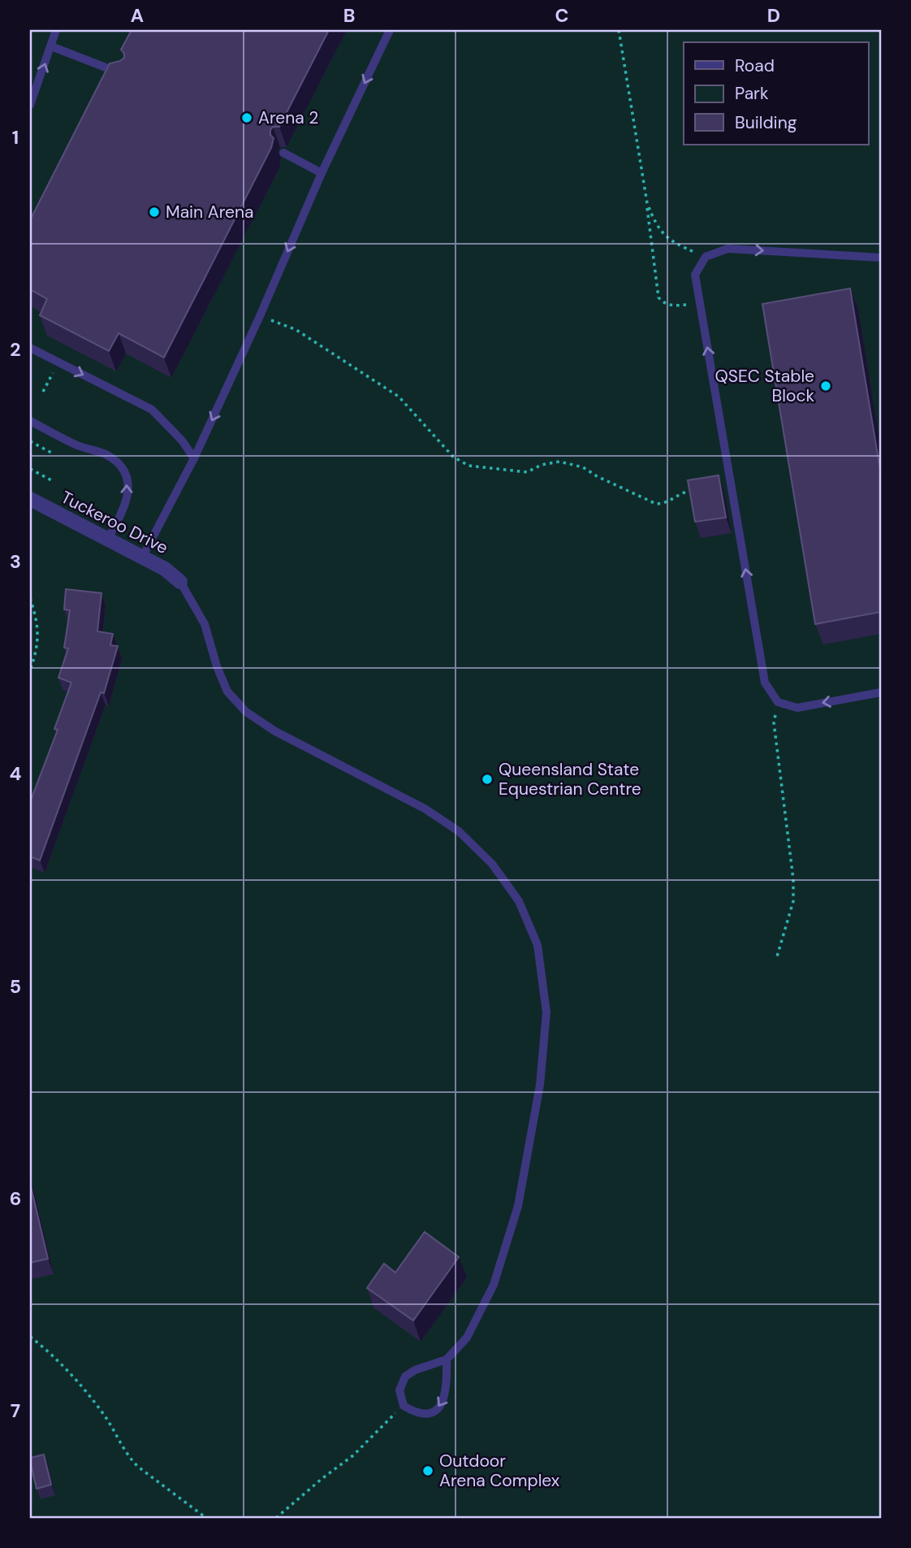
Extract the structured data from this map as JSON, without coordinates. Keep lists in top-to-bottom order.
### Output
{
  "streets": {
    "street": ["Tuckeroo Drive"]
  },
  "places": [
    "Arena 2",
    "Main Arena",
    "QSEC Stable Block",
    "Queensland State Equestrian Centre",
    "Outdoor Arena Complex"
  ],
  "legend": ["Road", "Park", "Building"],
  "grid": {
    "columns": [
      "A",
      "B",
      "C",
      "D"
    ],
    "rows": [
      "1",
      "2",
      "3",
      "4",
      "5",
      "6",
      "7"
    ]
  }
}
